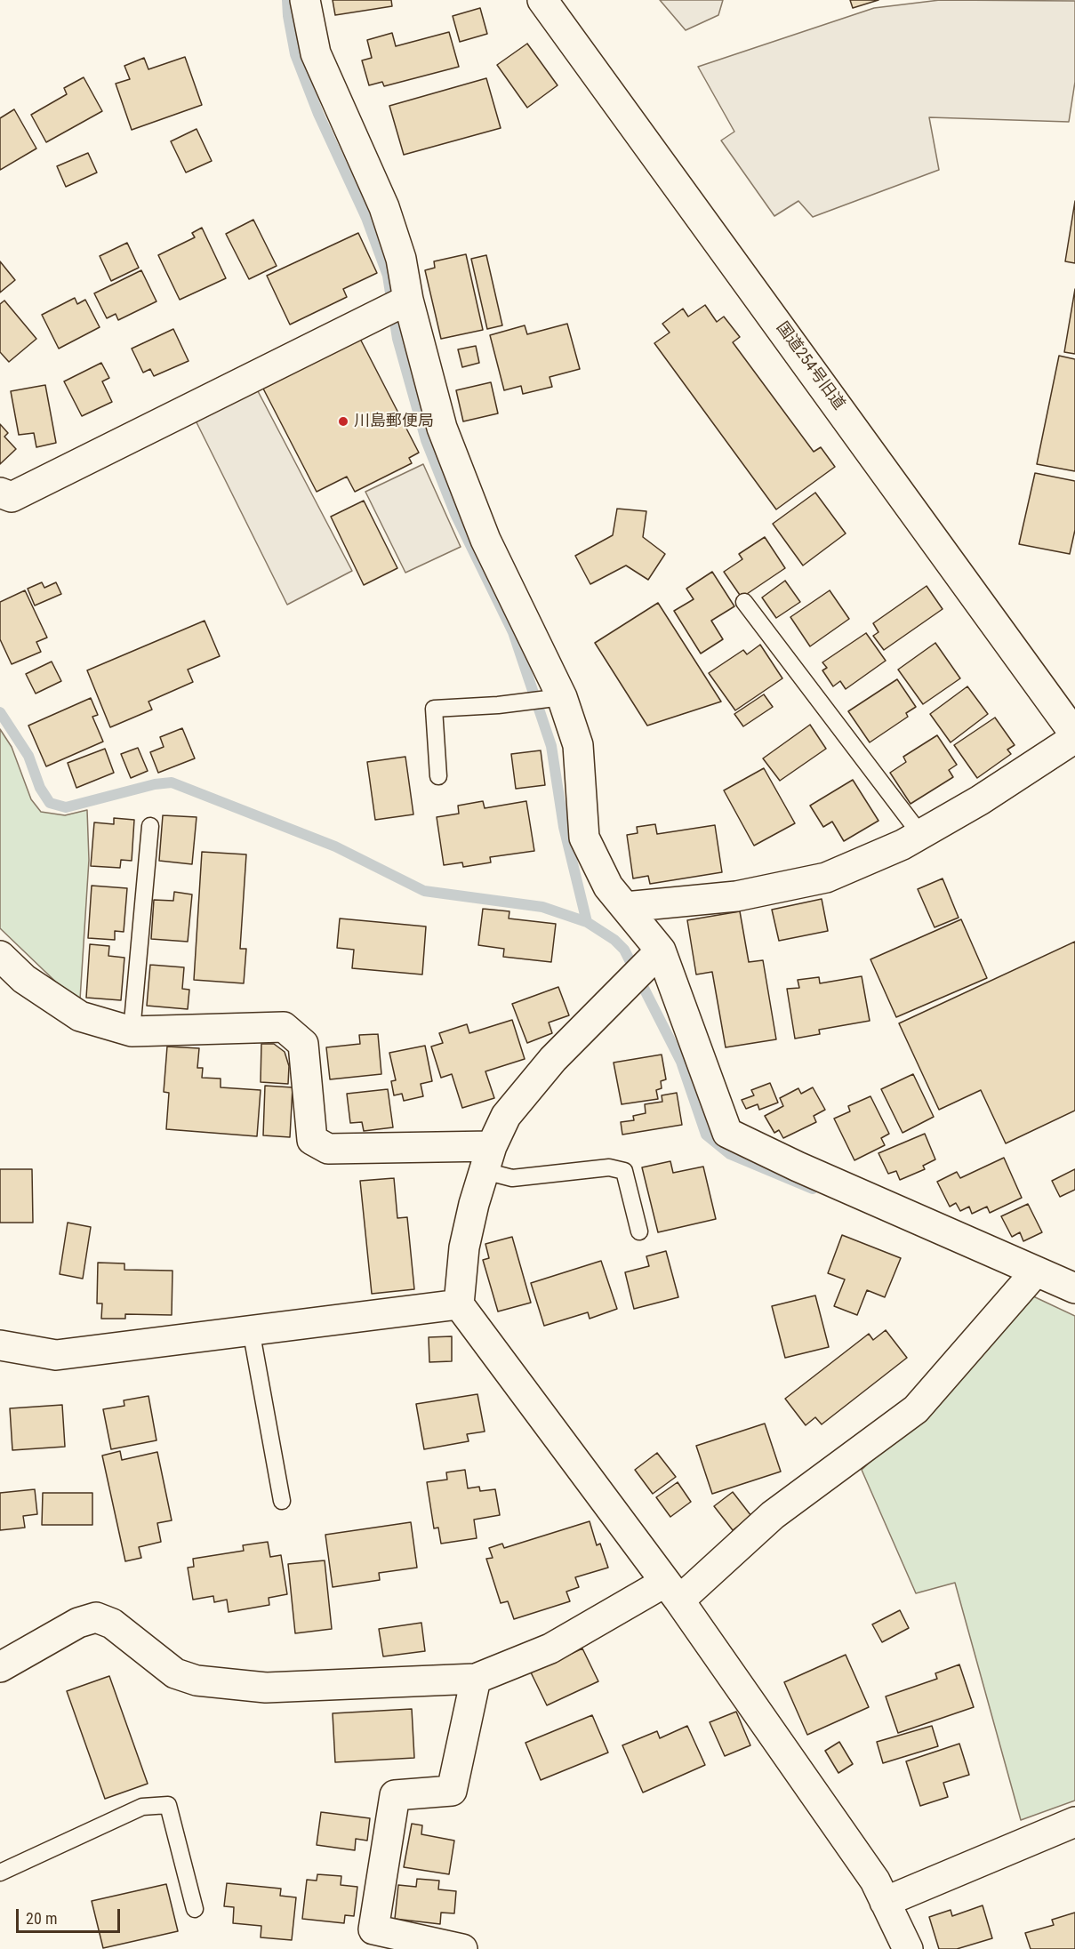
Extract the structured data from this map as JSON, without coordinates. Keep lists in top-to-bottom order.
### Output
{
  "streets": {
    "street": ["国道254号旧道"]
  },
  "places": ["川島郵便局"],
  "scale_bar": "20 m"
}
